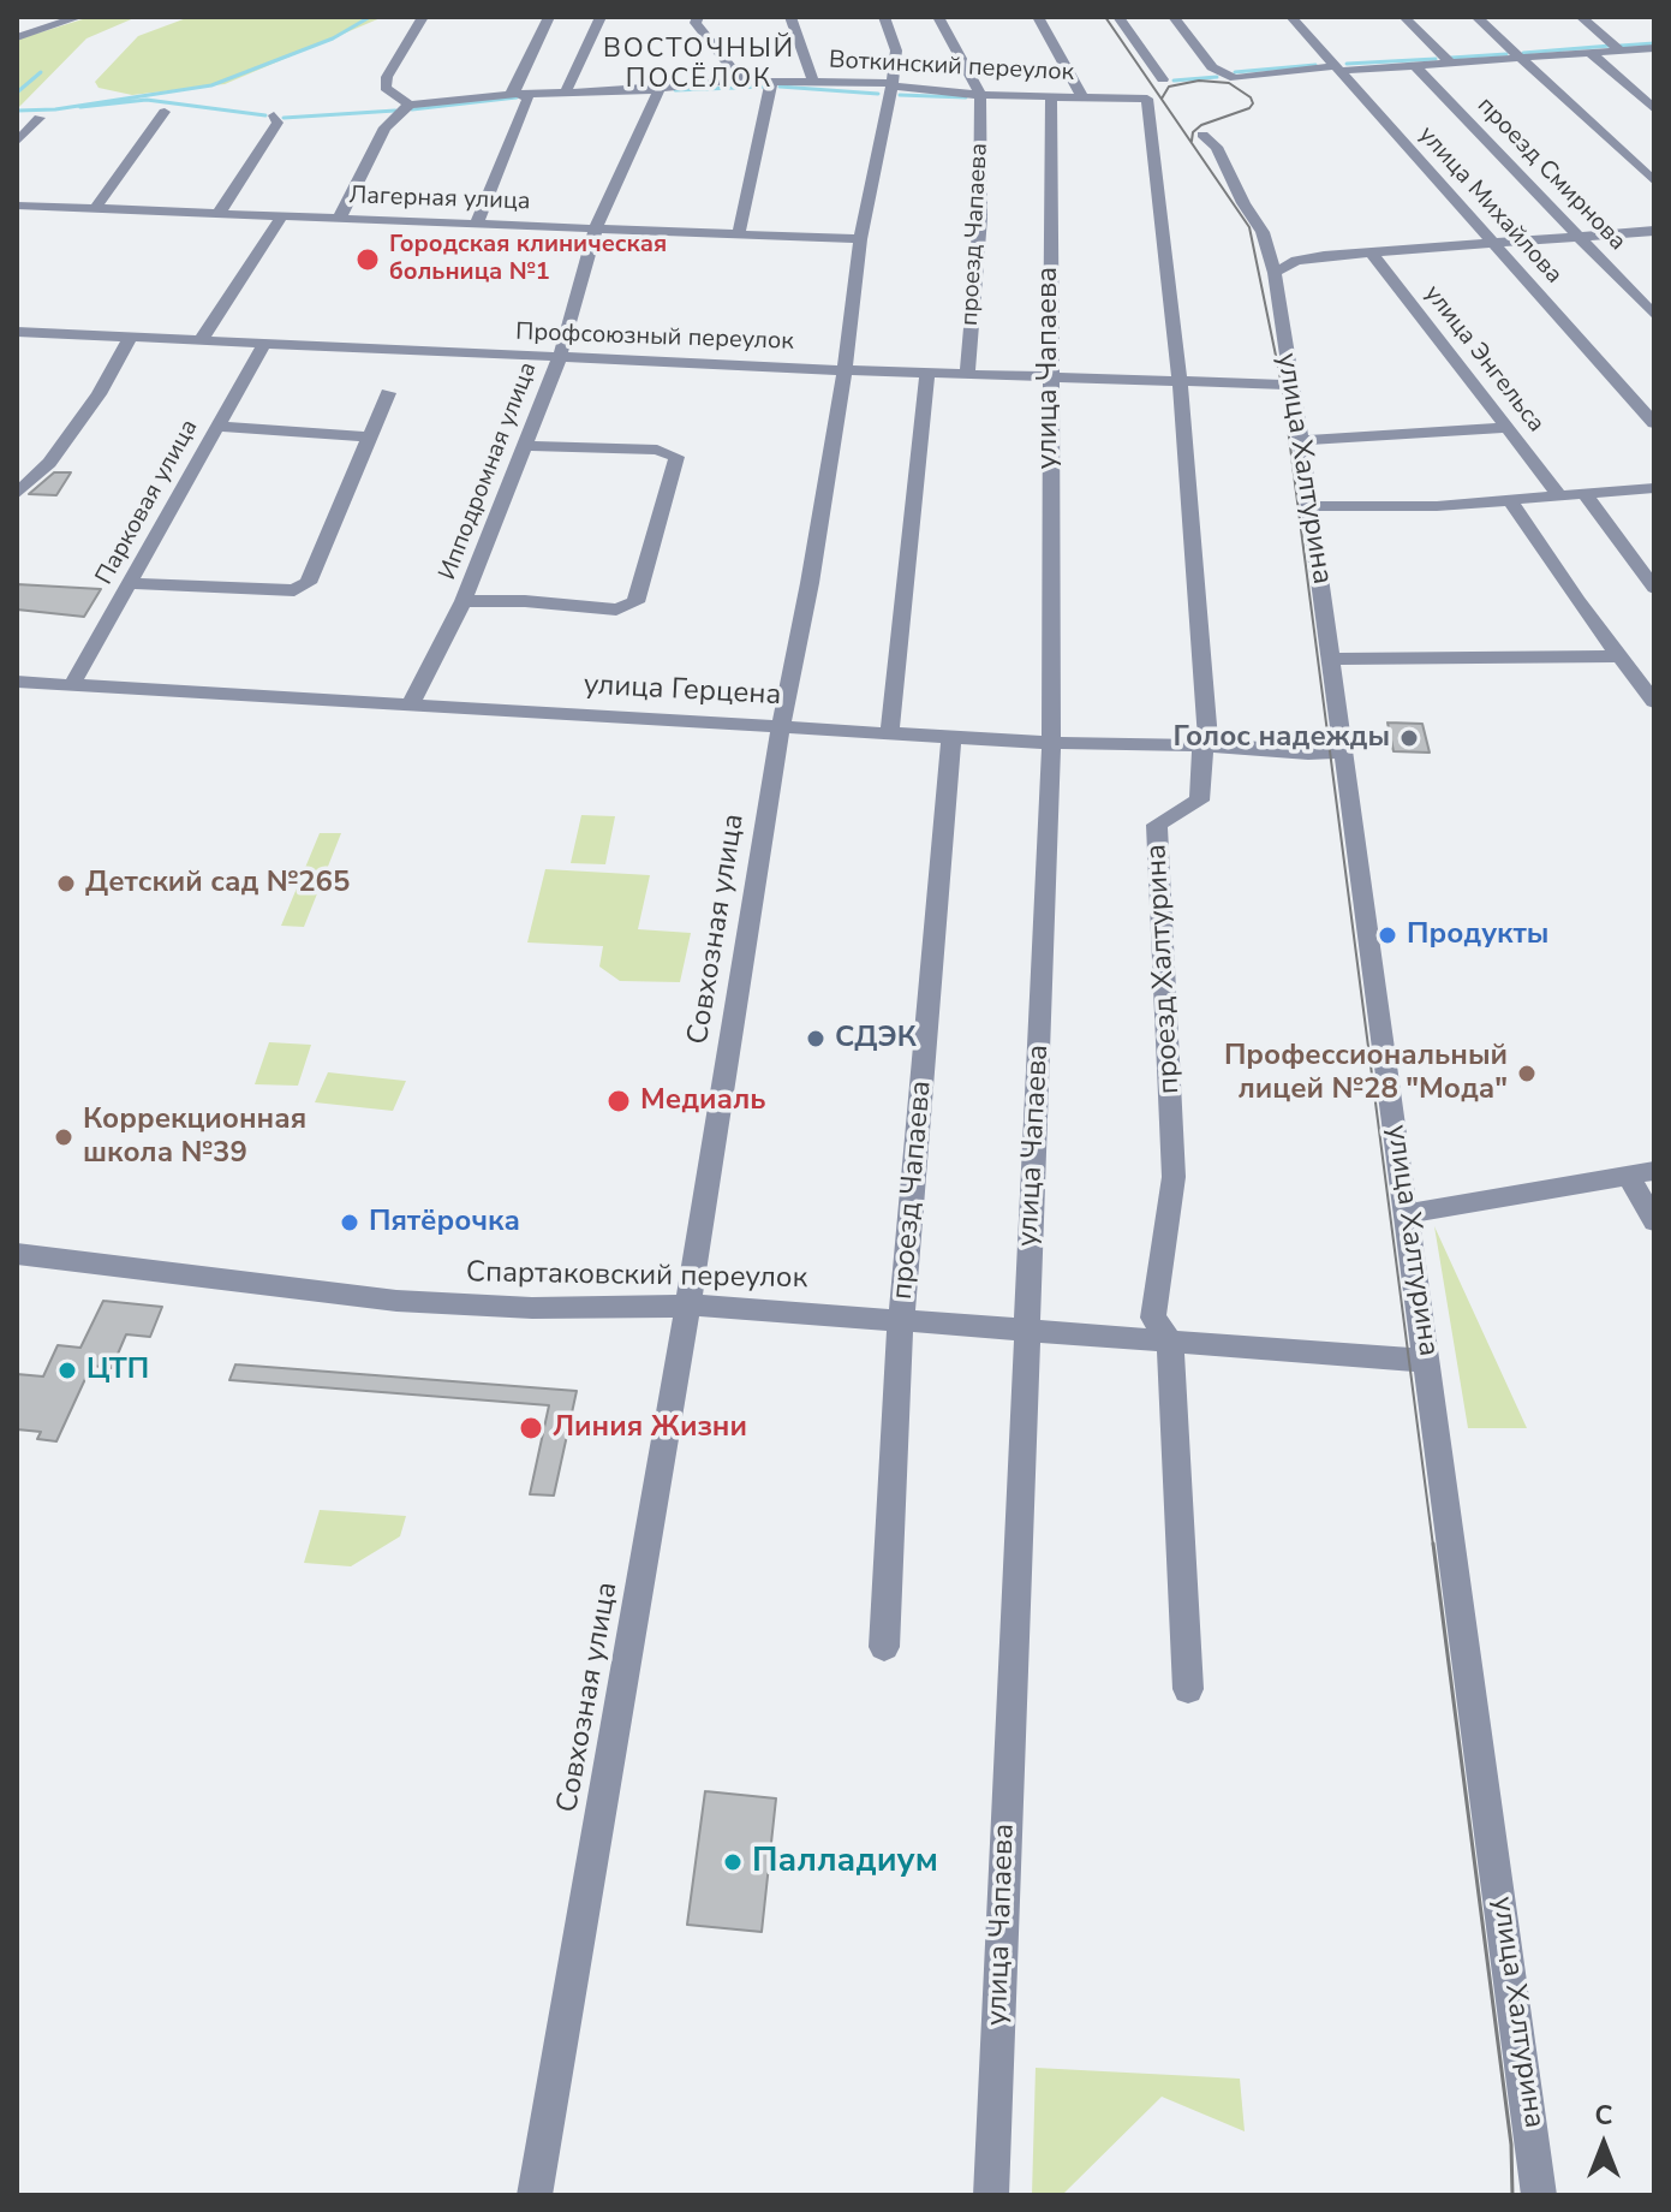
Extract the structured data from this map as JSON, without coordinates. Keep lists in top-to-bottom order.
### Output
{
  "streets": {
    "street": [
      "Воткинский переулок",
      "проезд Смирнова",
      "Лагерная улица",
      "улица Михайлова",
      "проезд Чапаева",
      "Профсоюзный переулок",
      "улица Энгельса",
      "улица Чапаева",
      "улица Халтурина",
      "Ипподромная улица",
      "Парковая улица",
      "улица Герцена",
      "Совхозная улица",
      "проезд Халтурина",
      "Спартаковский переулок"
    ]
  },
  "crossings": [
    ["Воткинский переулок", "проезд Чапаева"],
    ["Воткинский переулок", "улица Чапаева"],
    ["Воткинский переулок", "Ипподромная улица"],
    ["Воткинский переулок", "Совхозная улица"],
    ["Воткинский переулок", "проезд Халтурина"],
    ["Лагерная улица", "Ипподромная улица"],
    ["Лагерная улица", "Совхозная улица"],
    ["проезд Чапаева", "Профсоюзный переулок"],
    ["проезд Чапаева", "улица Герцена"],
    ["проезд Чапаева", "Спартаковский переулок"],
    ["Профсоюзный переулок", "улица Чапаева"],
    ["Профсоюзный переулок", "улица Халтурина"],
    ["Профсоюзный переулок", "Ипподромная улица"],
    ["Профсоюзный переулок", "Парковая улица"],
    ["Профсоюзный переулок", "Совхозная улица"],
    ["Профсоюзный переулок", "проезд Халтурина"],
    ["улица Чапаева", "улица Герцена"],
    ["улица Чапаева", "Спартаковский переулок"],
    ["улица Халтурина", "улица Герцена"],
    ["улица Халтурина", "Спартаковский переулок"],
    ["Ипподромная улица", "улица Герцена"],
    ["Парковая улица", "улица Герцена"],
    ["улица Герцена", "Совхозная улица"],
    ["улица Герцена", "проезд Халтурина"],
    ["Совхозная улица", "Спартаковский переулок"],
    ["проезд Халтурина", "Спартаковский переулок"]
  ],
  "districts": ["ВОСТОЧНЫЙ ПОСЁЛОК"],
  "places": [
    "Городская клиническая больница №1",
    "Голос надежды",
    "Детский сад №265",
    "Продукты",
    "СДЭК",
    "Профессиональный лицей №28 \"Мода\"",
    "Медиаль",
    "Коррекционная школа №39",
    "Пятёрочка",
    "ЦТП",
    "Линия Жизни",
    "Палладиум"
  ],
  "north": "top"
}
